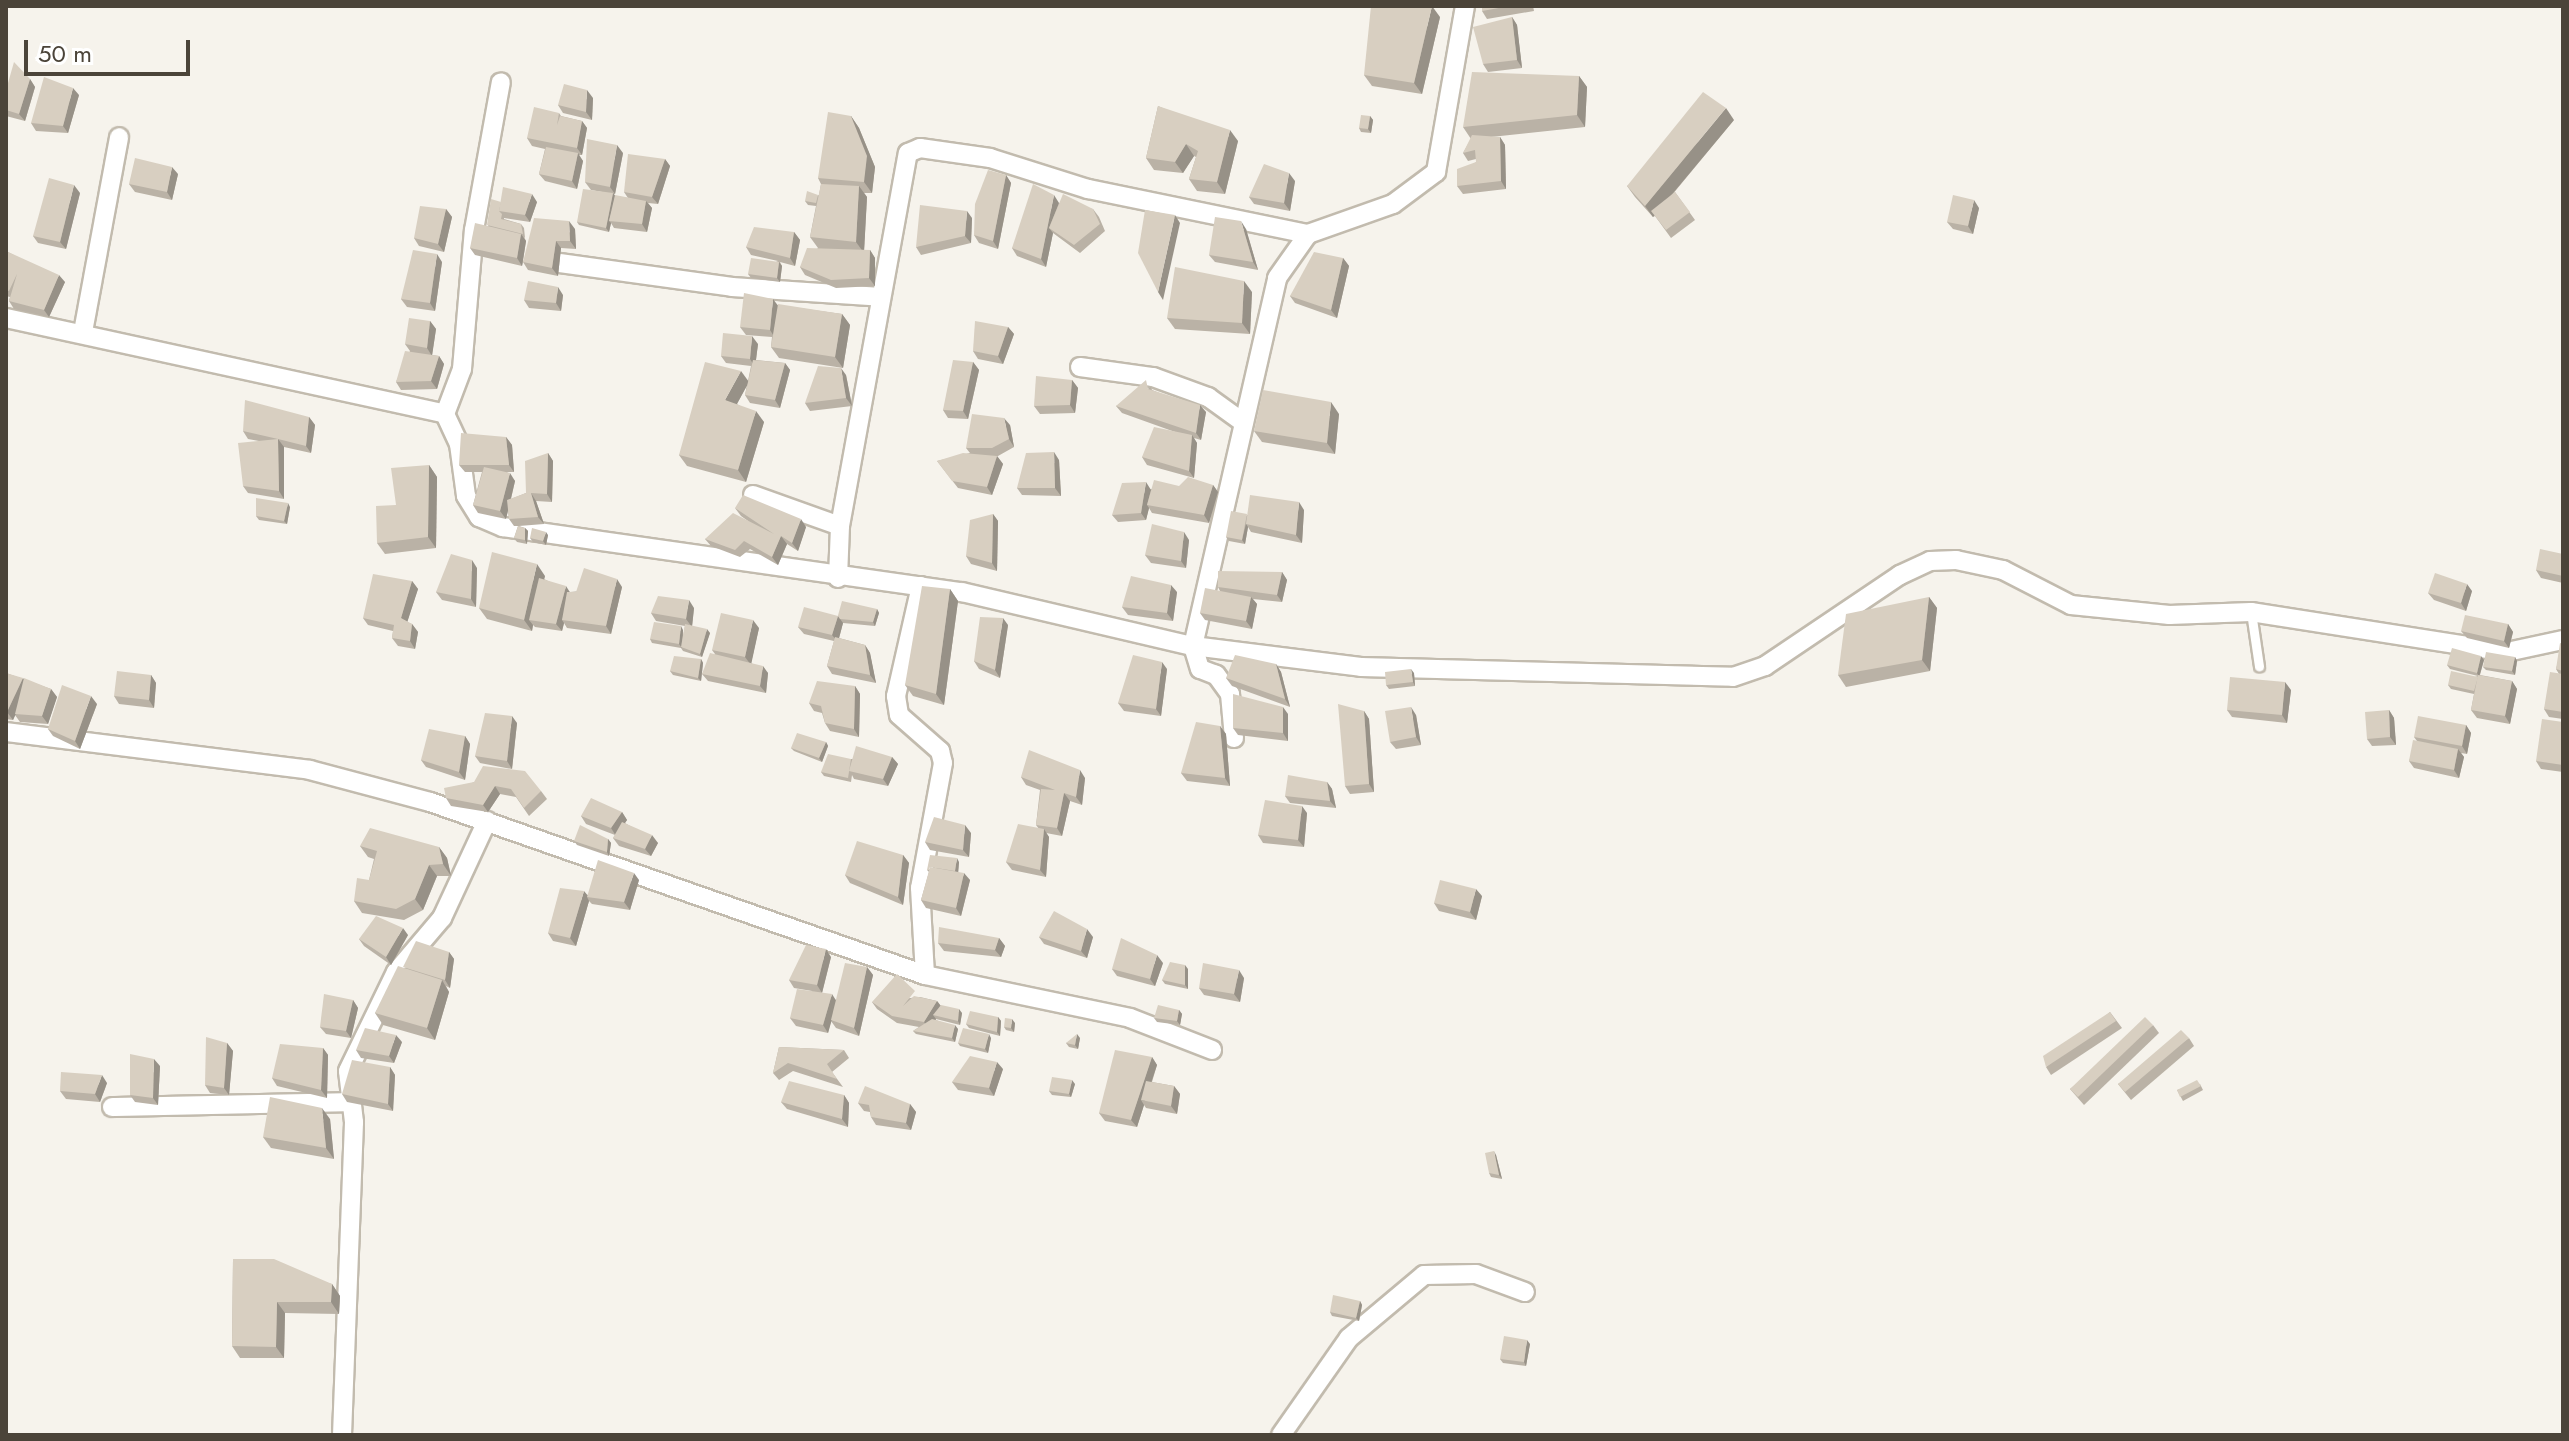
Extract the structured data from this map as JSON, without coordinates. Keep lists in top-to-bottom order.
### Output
{
  "scale_bar": "50 m"
}
